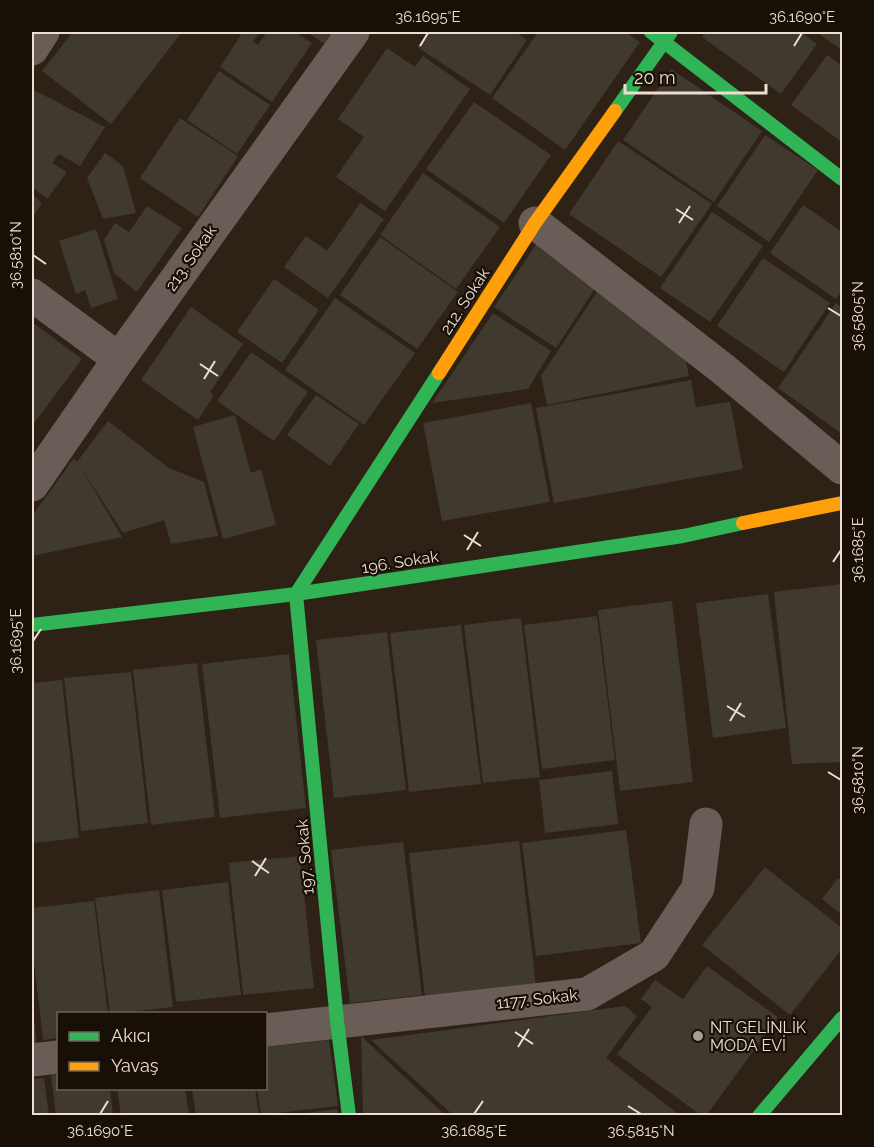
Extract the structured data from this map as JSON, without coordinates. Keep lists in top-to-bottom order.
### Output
{
  "streets": {
    "street": [
      "213. Sokak",
      "212. Sokak",
      "196. Sokak",
      "197. Sokak",
      "1177. Sokak"
    ]
  },
  "crossings": [
    ["212. Sokak", "196. Sokak"],
    ["212. Sokak", "197. Sokak"],
    ["196. Sokak", "197. Sokak"],
    ["197. Sokak", "1177. Sokak"]
  ],
  "places": ["NT GELİNLİK MODA EVİ"],
  "legend": ["Akıcı", "Yavaş"],
  "scale_bar": "20 m",
  "coordinates": [
    "36.1695°E",
    "36.1690°E",
    "36.5810°N",
    "36.5805°N",
    "36.1685°E",
    "36.5815°N"
  ]
}
